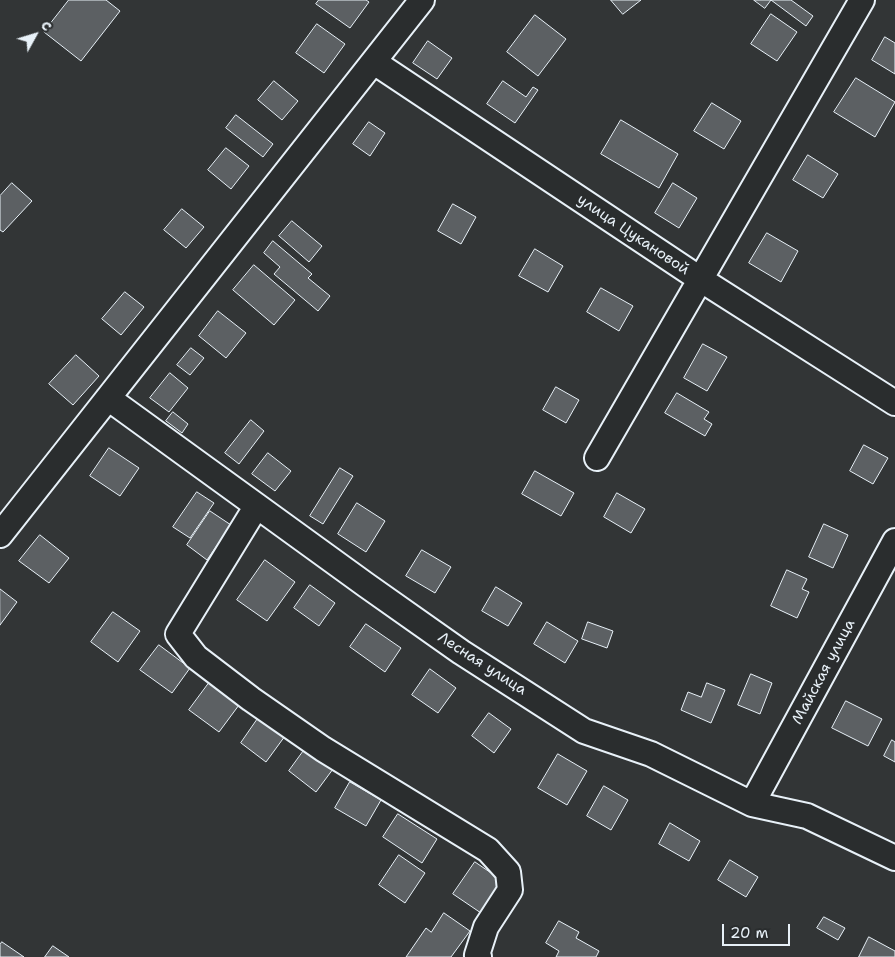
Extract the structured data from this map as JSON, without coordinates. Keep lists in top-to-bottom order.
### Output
{
  "streets": {
    "street": ["улица Цукановой", "Лесная улица", "Майская улица"]
  },
  "crossings": [
    ["Лесная улица", "Майская улица"]
  ],
  "scale_bar": "20 m",
  "north": "top right"
}
